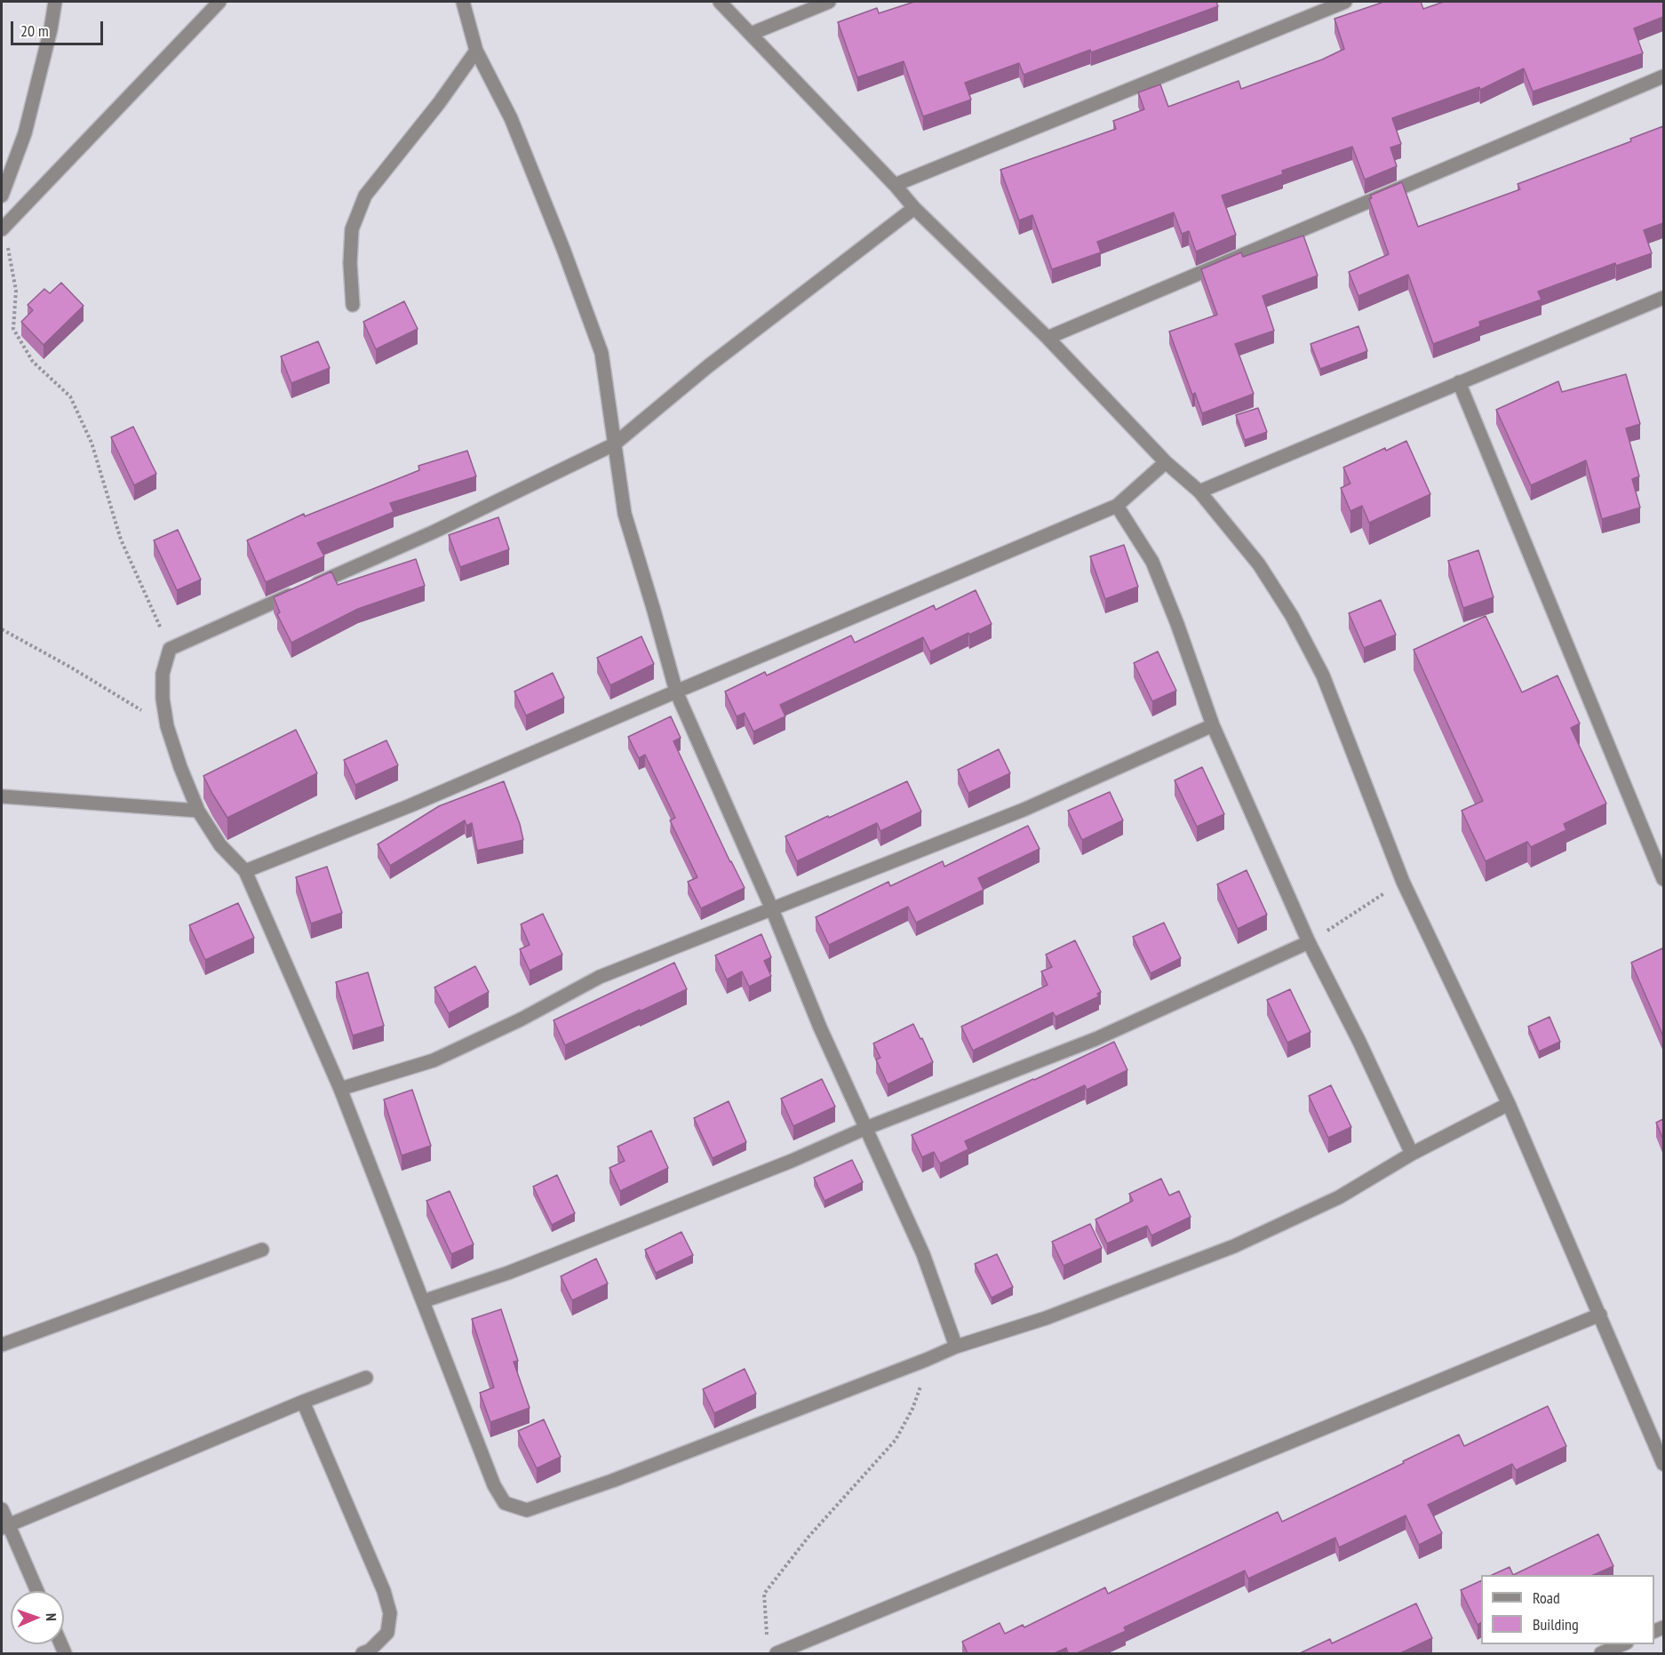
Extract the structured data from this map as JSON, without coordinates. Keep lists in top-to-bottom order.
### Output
{
  "legend": ["Road", "Building"],
  "scale_bar": "20 m",
  "north": "right"
}
